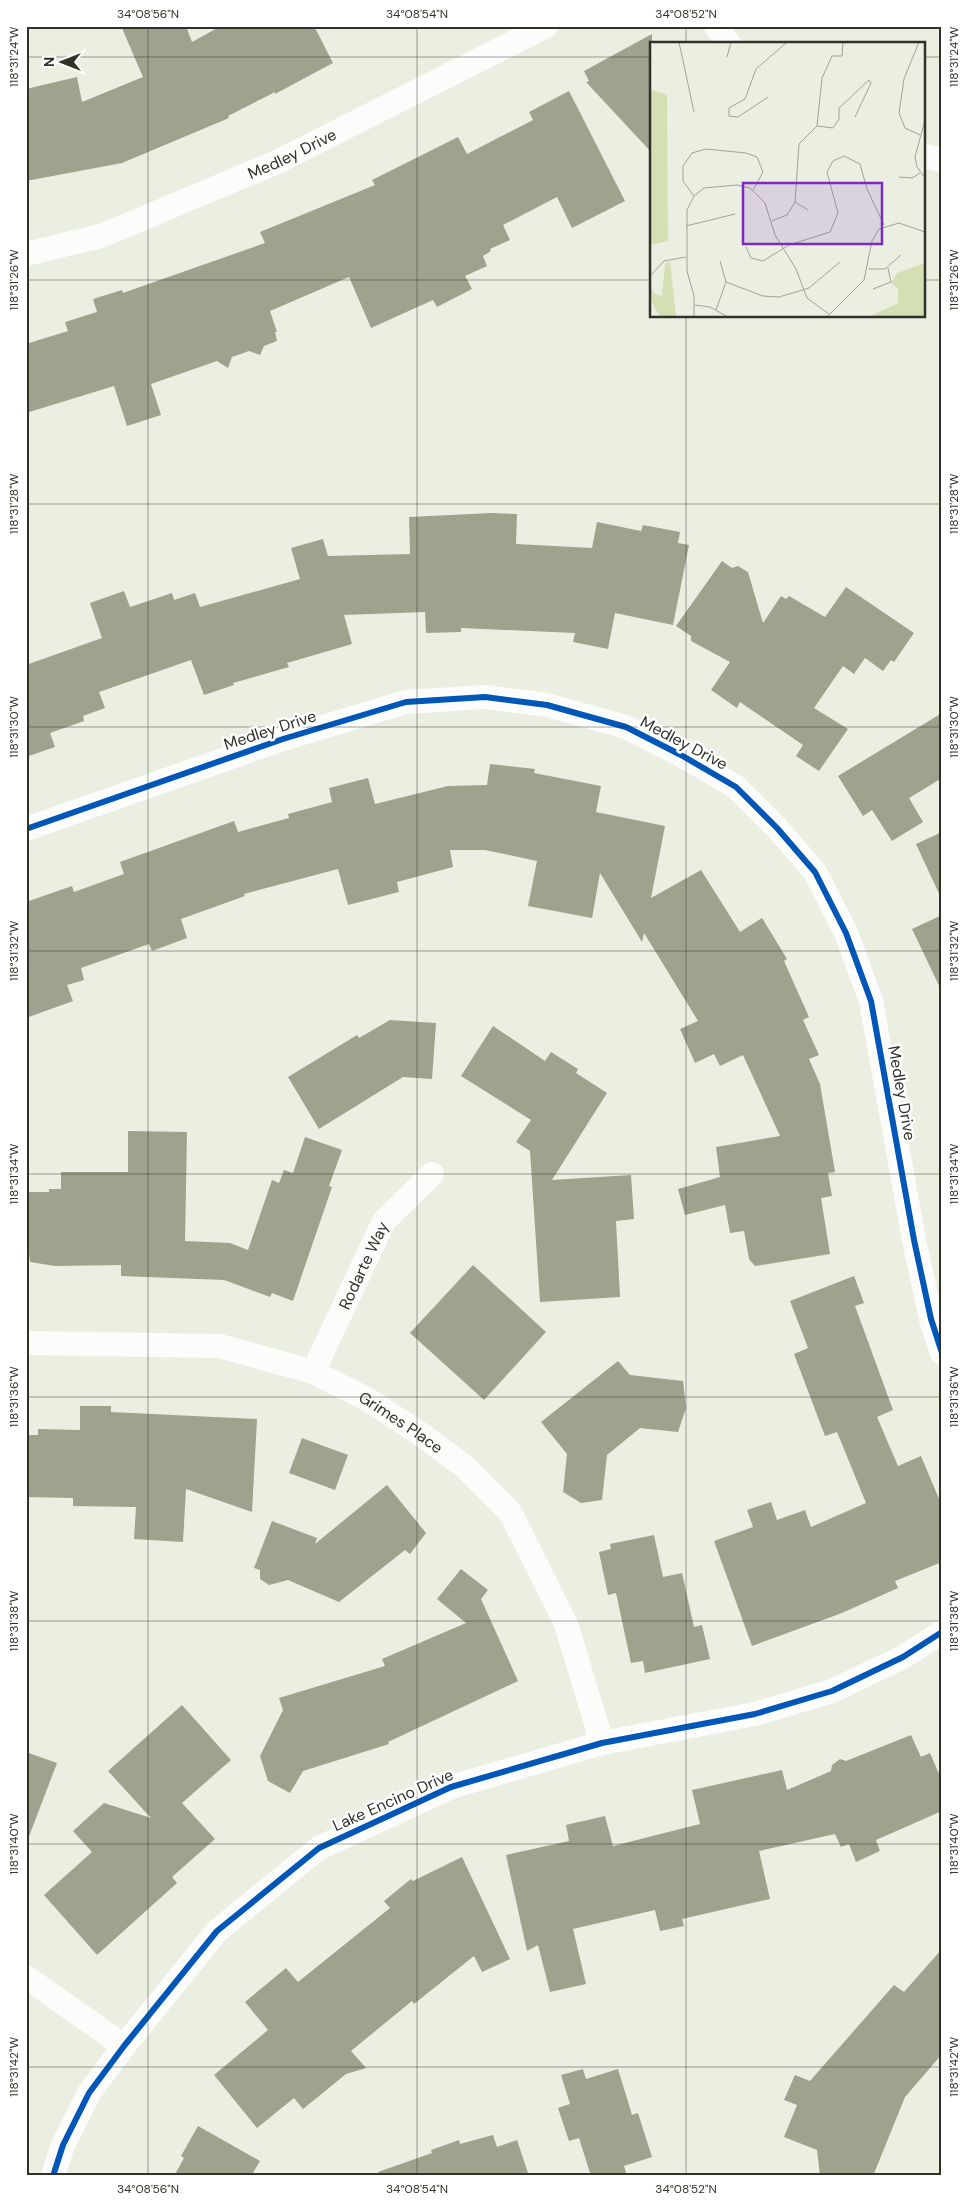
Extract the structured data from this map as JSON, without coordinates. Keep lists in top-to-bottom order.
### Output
{
  "streets": {
    "street": [
      "Medley Drive",
      "Rodarte Way",
      "Grimes Place",
      "Lake Encino Drive"
    ]
  },
  "crossings": [
    ["Rodarte Way", "Grimes Place"],
    ["Grimes Place", "Lake Encino Drive"]
  ],
  "north": "left",
  "coordinates": [
    "34°08'56\"N",
    "34°08'54\"N",
    "34°08'52\"N",
    "118°31'24\"W",
    "118°31'26\"W",
    "118°31'28\"W",
    "118°31'30\"W",
    "118°31'32\"W",
    "118°31'34\"W",
    "118°31'36\"W",
    "118°31'38\"W",
    "118°31'40\"W",
    "118°31'42\"W"
  ]
}
